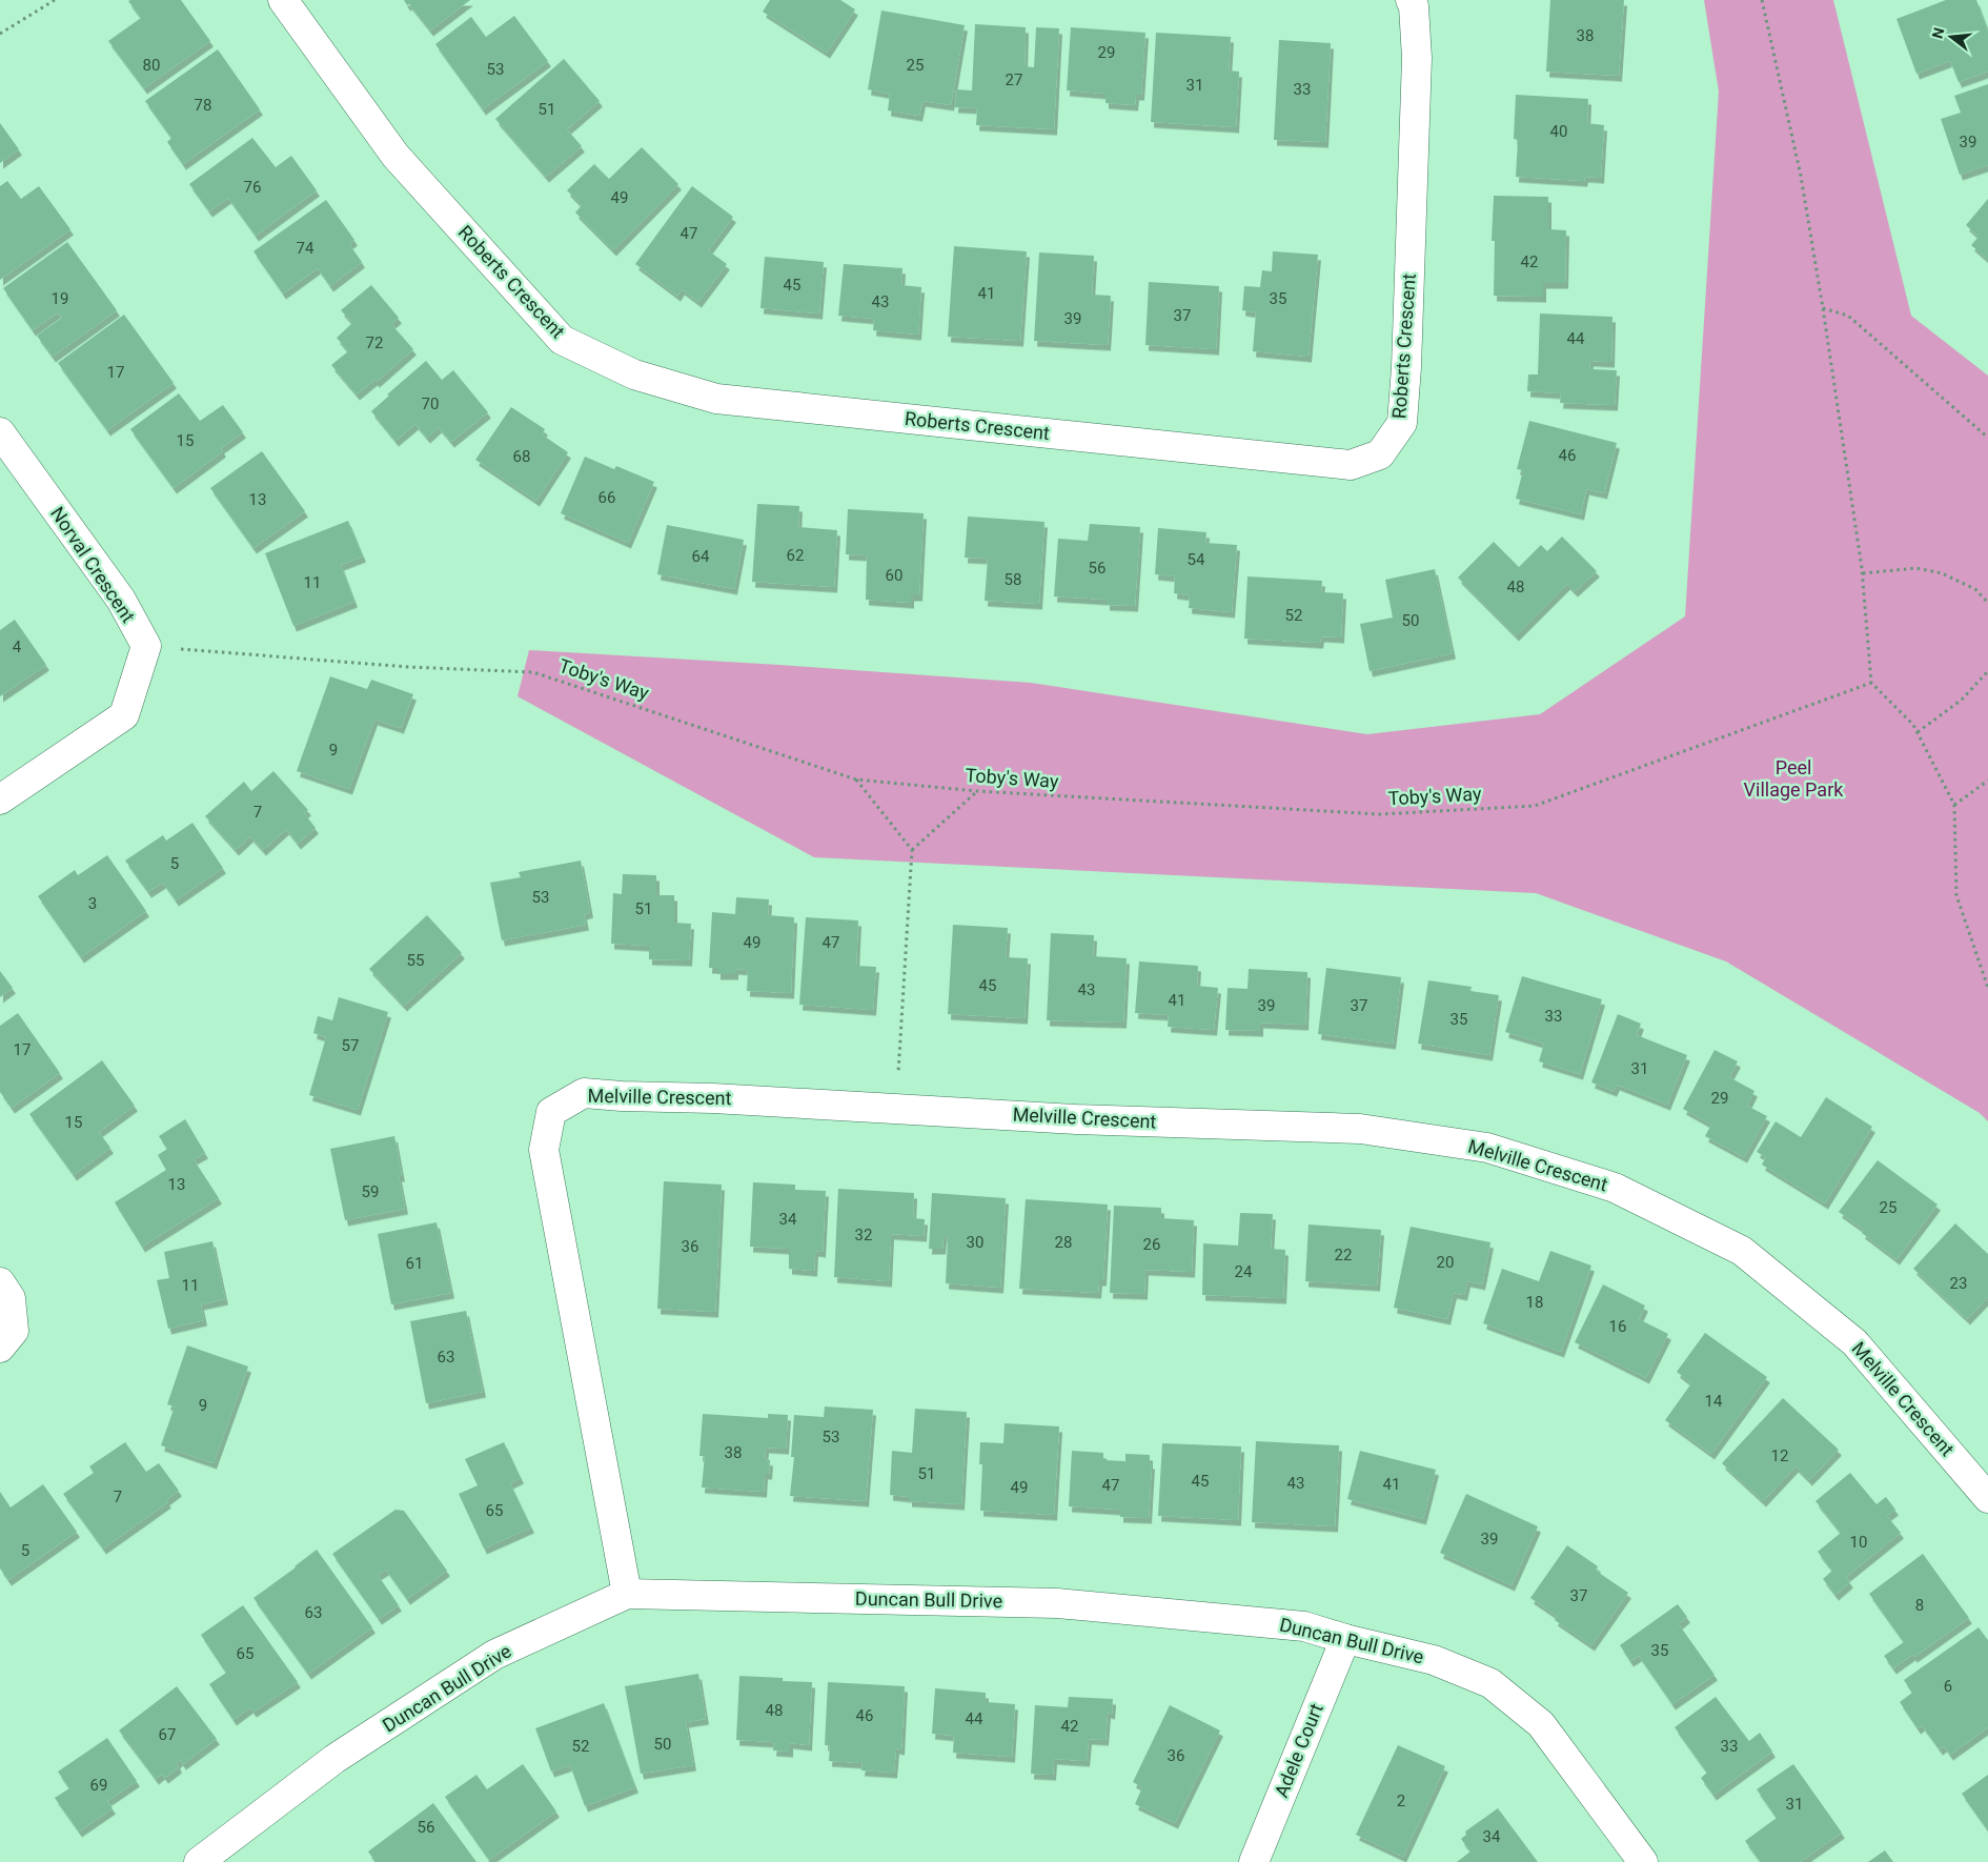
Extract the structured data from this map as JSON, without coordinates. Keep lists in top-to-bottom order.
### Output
{
  "streets": {
    "street": [
      "Roberts Crescent",
      "Norval Crescent",
      "Melville Crescent",
      "Duncan Bull Drive",
      "Adele Court"
    ],
    "path": ["Toby's Way"]
  },
  "crossings": [
    ["Norval Crescent", "Toby's Way"],
    ["Melville Crescent", "Duncan Bull Drive"],
    ["Duncan Bull Drive", "Adele Court"]
  ],
  "parks": ["Peel Village Park"],
  "house_numbers": [
    "38",
    "29",
    "80",
    "25",
    "53",
    "27",
    "31",
    "33",
    "78",
    "51",
    "40",
    "39",
    "76",
    "49",
    "47",
    "74",
    "42",
    "45",
    "41",
    "19",
    "35",
    "43",
    "37",
    "39",
    "44",
    "72",
    "17",
    "70",
    "15",
    "46",
    "68",
    "66",
    "13",
    "62",
    "64",
    "54",
    "56",
    "60",
    "58",
    "11",
    "48",
    "52",
    "50",
    "4",
    "9",
    "7",
    "5",
    "53",
    "3",
    "51",
    "49",
    "47",
    "55",
    "45",
    "43",
    "41",
    "39",
    "37",
    "33",
    "35",
    "57",
    "17",
    "31",
    "29",
    "15",
    "13",
    "59",
    "25",
    "34",
    "32",
    "30",
    "28",
    "26",
    "36",
    "22",
    "20",
    "61",
    "24",
    "23",
    "11",
    "18",
    "16",
    "63",
    "14",
    "9",
    "53",
    "38",
    "12",
    "51",
    "45",
    "43",
    "41",
    "47",
    "49",
    "7",
    "65",
    "39",
    "10",
    "5",
    "37",
    "8",
    "63",
    "35",
    "65",
    "6",
    "48",
    "46",
    "44",
    "42",
    "67",
    "50",
    "52",
    "33",
    "36",
    "69",
    "2",
    "31",
    "56",
    "34"
  ],
  "north": "left"
}
